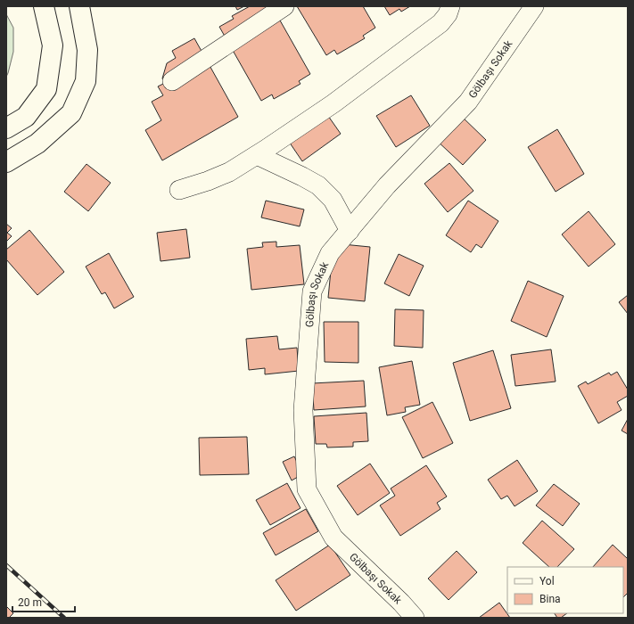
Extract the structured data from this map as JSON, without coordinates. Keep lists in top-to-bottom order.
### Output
{
  "streets": {
    "street": ["Gölbaşı Sokak"]
  },
  "legend": ["Yol", "Bina"],
  "scale_bar": "20 m"
}
